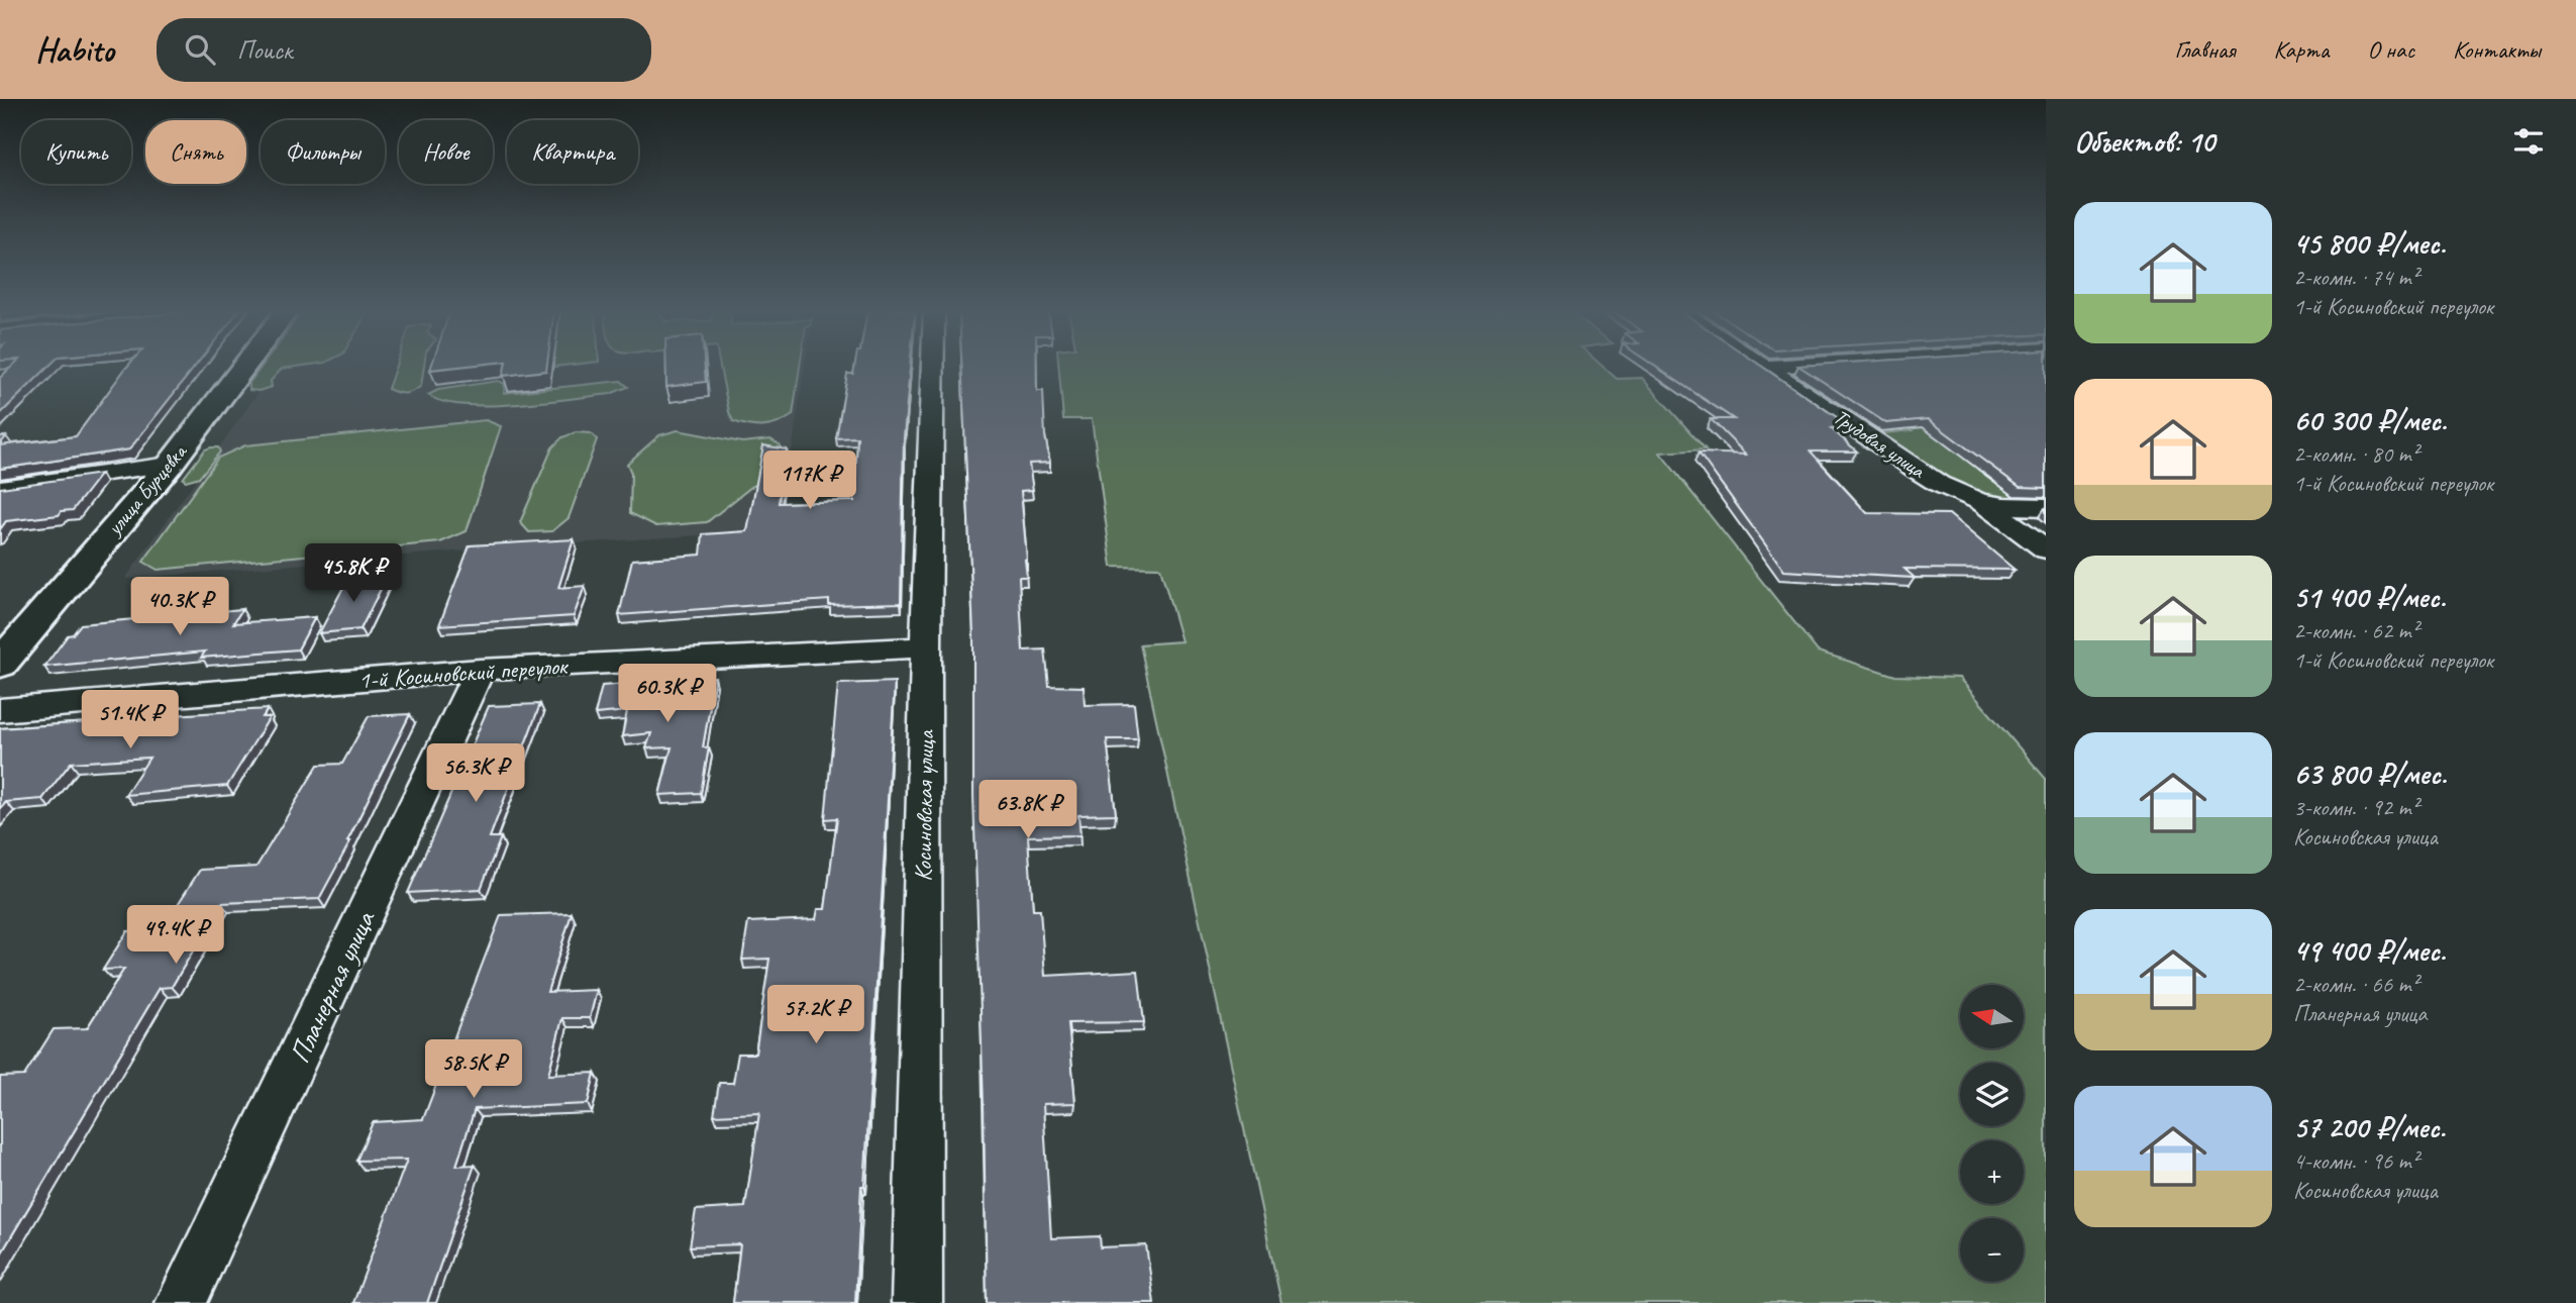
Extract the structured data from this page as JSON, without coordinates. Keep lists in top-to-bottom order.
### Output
{
  "streets": {
    "street": [
      "Трудовая улица",
      "улица Бурцевка",
      "1-й Косиновский переулок",
      "Косиновская улица",
      "Планерная улица"
    ]
  },
  "crossings": [
    ["1-й Косиновский переулок", "Косиновская улица"],
    ["1-й Косиновский переулок", "Планерная улица"]
  ],
  "north": "left",
  "page": {
    "header": "Habito",
    "search": "Поиск",
    "nav": [
      "Главная",
      "Карта",
      "О нас",
      "Контакты"
    ],
    "heading": "Объектов: 10",
    "chip": [
      "Купить",
      "Снять",
      "Фильтры",
      "Новое",
      "Квартира"
    ],
    "list": [
      {
        "name": "45 800 ₽/мес.",
        "note": "2-комн. · 74 m² · 1-й Косиновский переулок"
      },
      {
        "name": "60 300 ₽/мес.",
        "note": "2-комн. · 80 m² · 1-й Косиновский переулок"
      },
      {
        "name": "51 400 ₽/мес.",
        "note": "2-комн. · 62 m² · 1-й Косиновский переулок"
      },
      {
        "name": "63 800 ₽/мес.",
        "note": "3-комн. · 92 m² · Косиновская улица"
      },
      {
        "name": "49 400 ₽/мес.",
        "note": "2-комн. · 66 m² · Планерная улица"
      },
      {
        "name": "57 200 ₽/мес.",
        "note": "4-комн. · 96 m² · Косиновская улица"
      }
    ],
    "price": [
      "117K ₽",
      "45.8K ₽",
      "40.3K ₽",
      "60.3K ₽",
      "51.4K ₽",
      "56.3K ₽",
      "63.8K ₽",
      "49.4K ₽",
      "57.2K ₽",
      "58.5K ₽"
    ],
    "map_buttons": ["+", "−"]
  }
}
